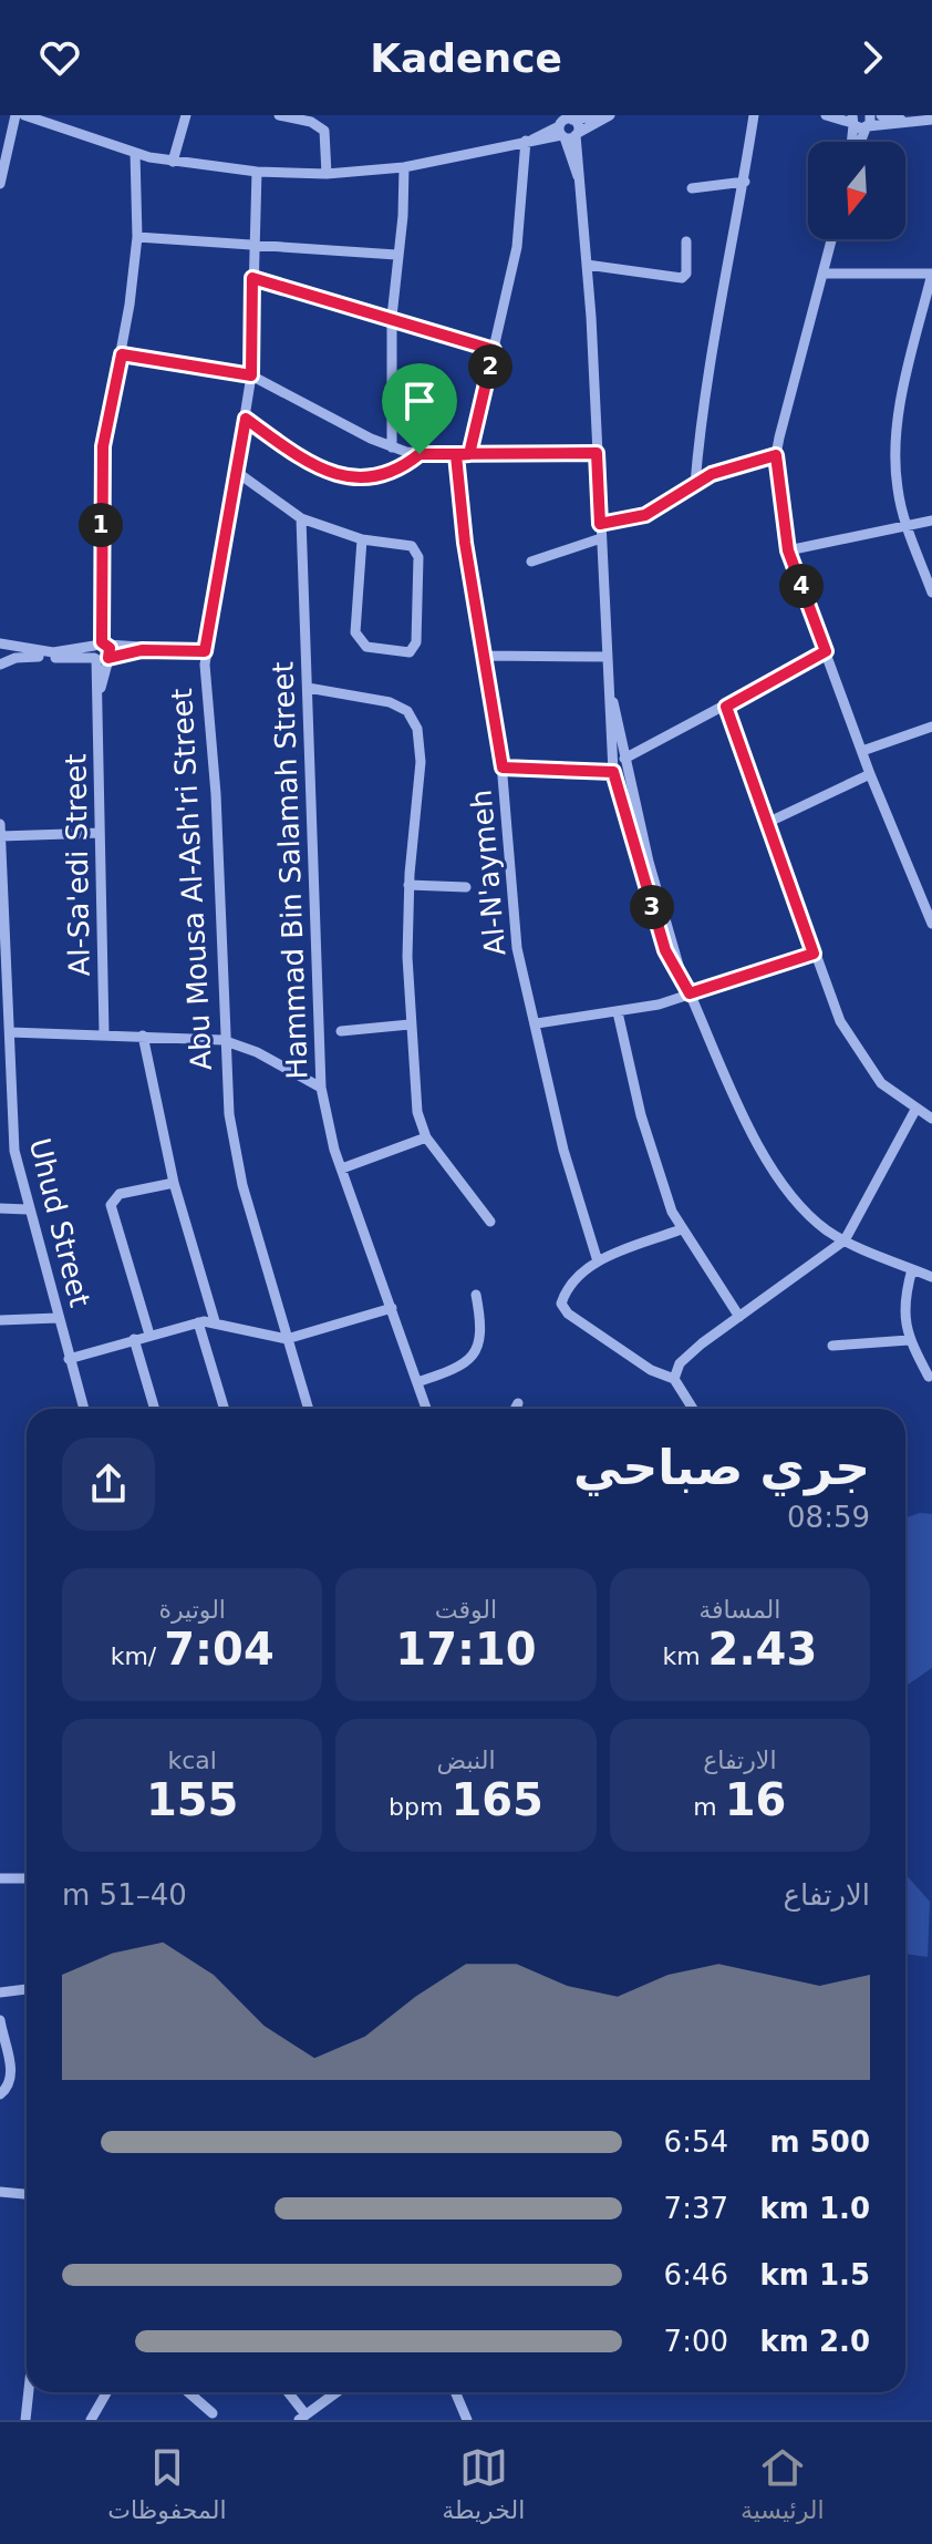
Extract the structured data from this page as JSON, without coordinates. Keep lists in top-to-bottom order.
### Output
{
  "streets": {
    "street": [
      "Al-Sa'edi Street",
      "Hammad Bin Salamah Street",
      "Al-N'aymeh",
      "Abu Mousa Al-Ash'ri Street",
      "Uhud Street"
    ]
  },
  "north": "bottom",
  "page": {
    "header": "Kadence",
    "pins": [
      "2",
      "1",
      "4",
      "3"
    ],
    "heading": ["جري صباحي", "08:59"],
    "stats": [
      ["المسافة", "2.43 km"],
      ["الوقت", "17:10"],
      ["الوتيرة", "7:04 /km"],
      ["الارتفاع", "16 m"],
      ["النبض", "165 bpm"],
      ["kcal", "155"]
    ],
    "chart": ["الارتفاع", "40–51 m"],
    "list": [
      {
        "name": "500 m",
        "note": "6:54"
      },
      {
        "name": "1.0 km",
        "note": "7:37"
      },
      {
        "name": "1.5 km",
        "note": "6:46"
      },
      {
        "name": "2.0 km",
        "note": "7:00"
      }
    ],
    "tabs": ["الرئيسية", "الخريطة", "المحفوظات"]
  }
}
